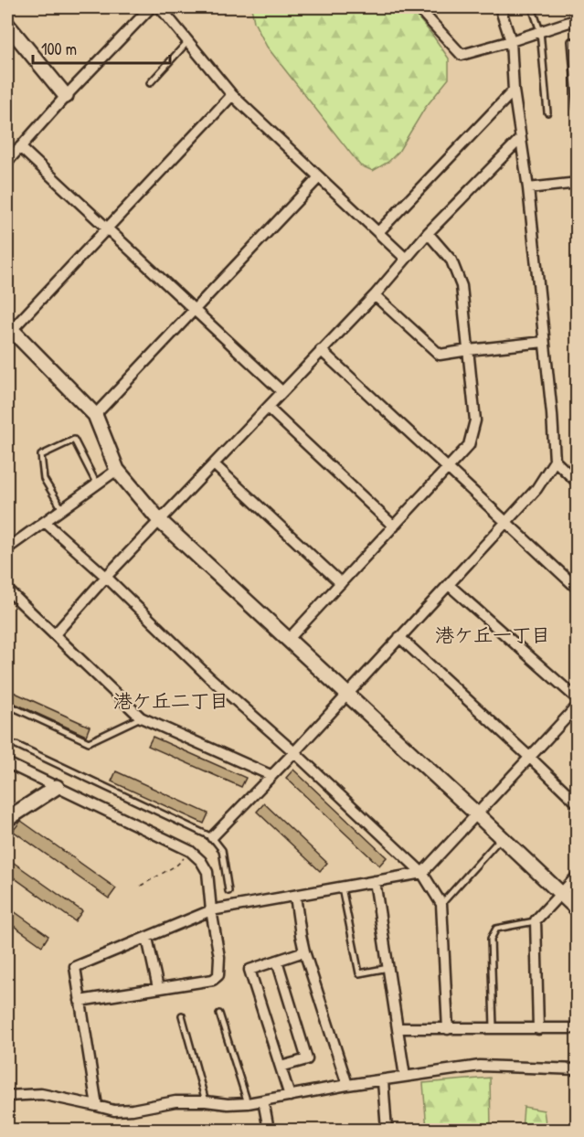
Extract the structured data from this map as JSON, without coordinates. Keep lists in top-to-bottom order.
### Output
{
  "districts": ["港ケ丘一丁目", "港ケ丘二丁目"],
  "scale_bar": "100 m"
}
